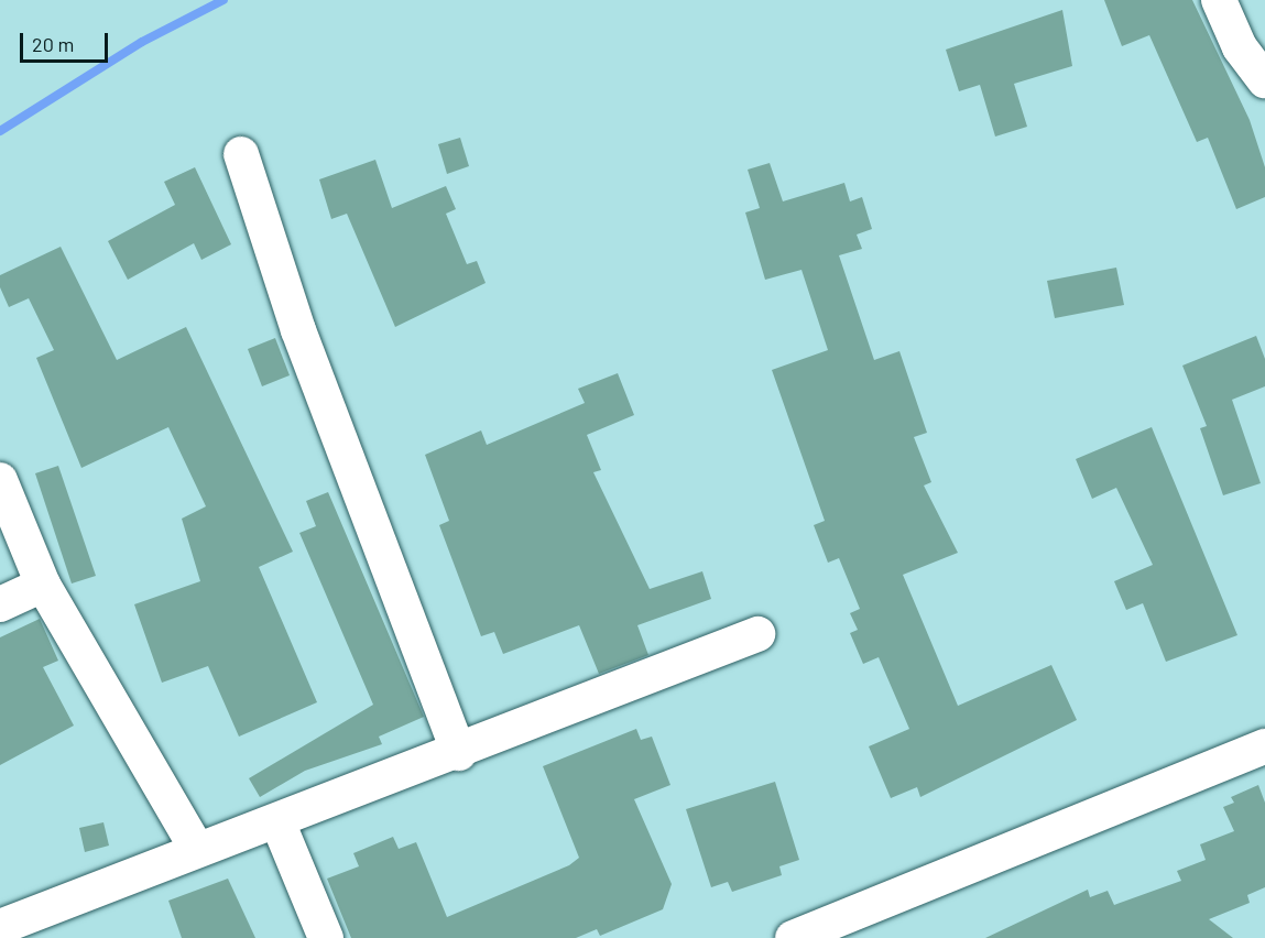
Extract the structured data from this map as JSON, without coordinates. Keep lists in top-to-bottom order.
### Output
{
  "scale_bar": "20 m"
}
